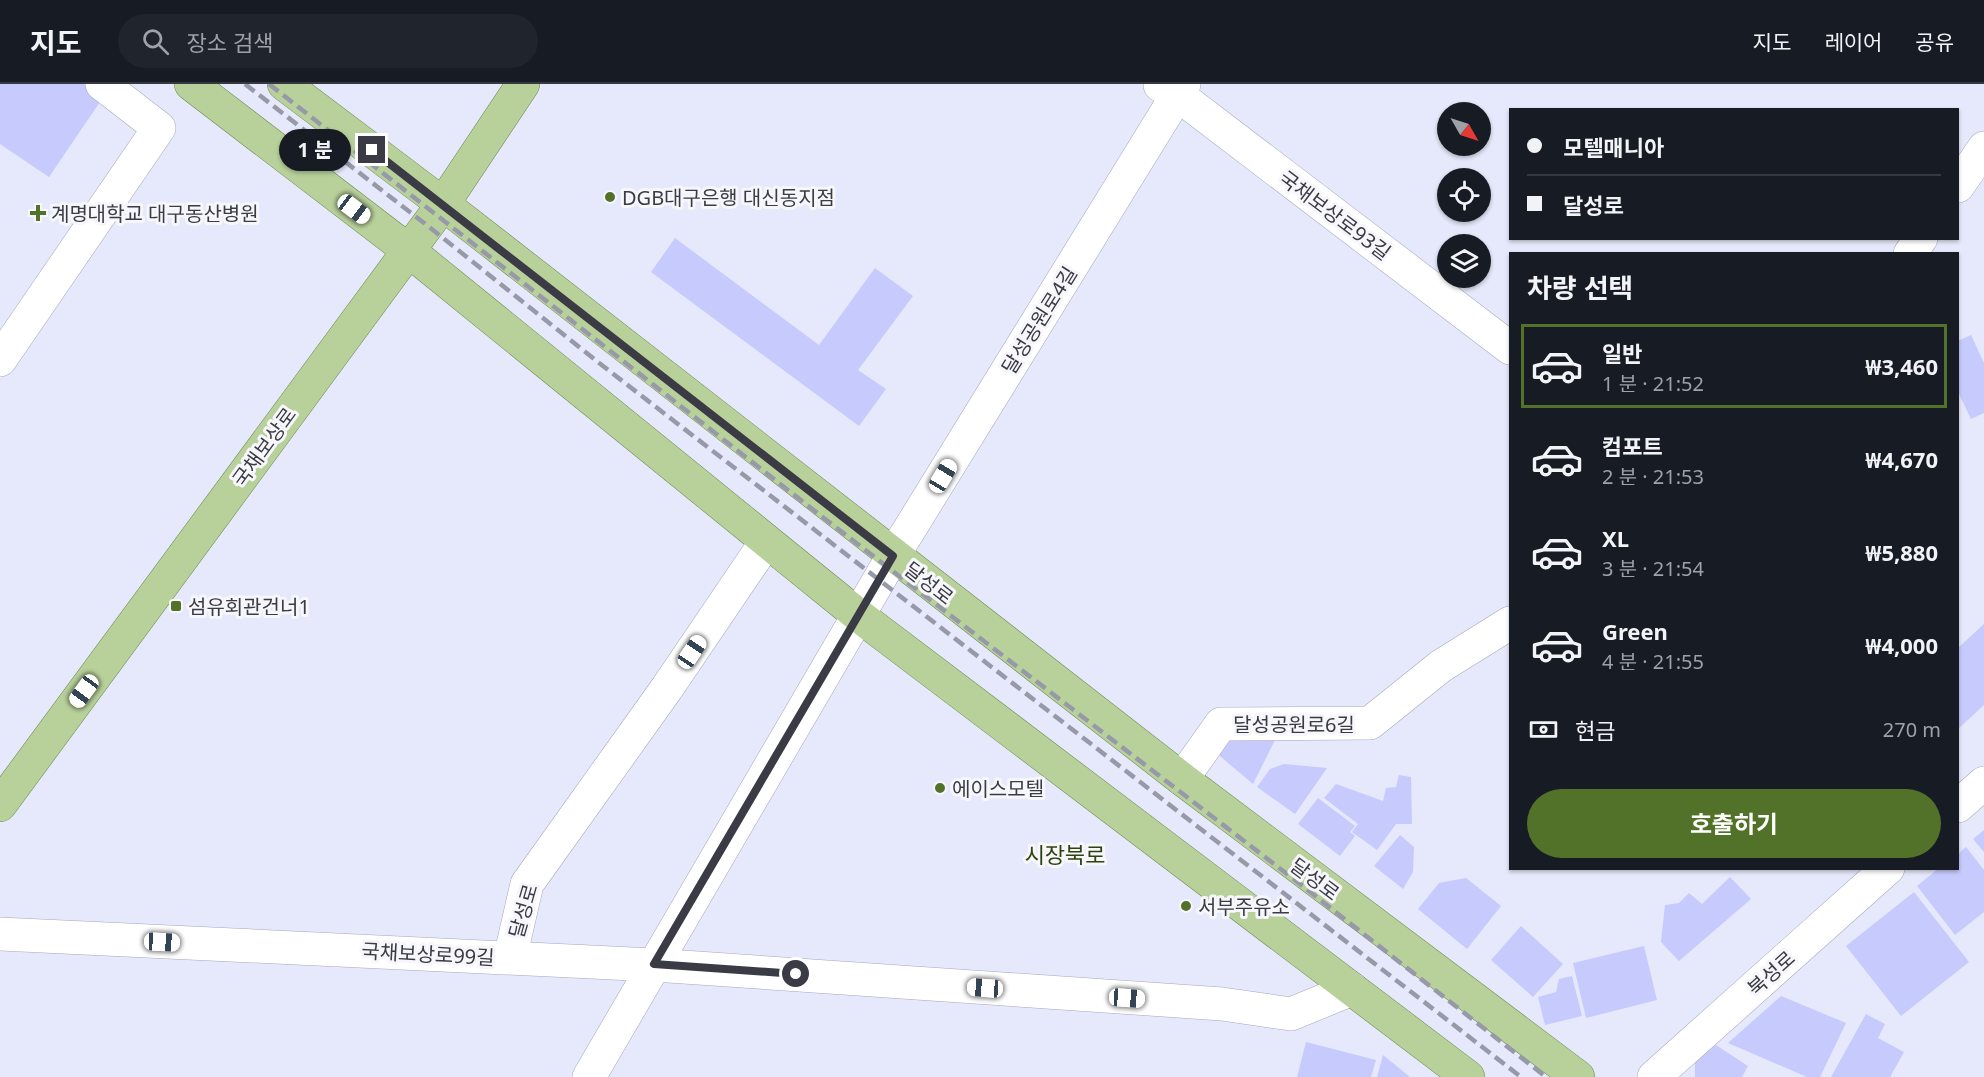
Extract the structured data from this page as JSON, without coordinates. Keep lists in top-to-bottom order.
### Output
{
  "streets": {
    "main road": ["국채보상로", "달성로"],
    "street": [
      "국채보상로93길",
      "달성공원로4길",
      "달성공원로6길",
      "국채보상로99길",
      "북성로"
    ]
  },
  "crossings": [
    ["국채보상로93길", "달성공원로4길"],
    ["달성공원로4길", "달성로"],
    ["달성공원로4길", "국채보상로99길"],
    ["국채보상로", "달성로"],
    ["달성로", "달성공원로6길"],
    ["달성로", "국채보상로99길"]
  ],
  "districts": ["시장북로"],
  "places": {
    "other": ["DGB대구은행 대신동지점", "에이스모텔", "서부주유소"],
    "health": ["계명대학교 대구동산병원"],
    "transit": ["섬유회관건너1"]
  },
  "north": "bottom right",
  "page": {
    "header": "지도",
    "search": "장소 검색",
    "nav": ["지도", "레이어", "공유"],
    "banner": ["모텔매니아", "달성로"],
    "bubble": "1 분",
    "heading": "차량 선택",
    "list": [
      {
        "name": "일반",
        "note": "1 분 · 21:52",
        "value": "₩3,460"
      },
      {
        "name": "컴포트",
        "note": "2 분 · 21:53",
        "value": "₩4,670"
      },
      {
        "name": "XL",
        "note": "3 분 · 21:54",
        "value": "₩5,880"
      },
      {
        "name": "Green",
        "note": "4 분 · 21:55",
        "value": "₩4,000"
      }
    ],
    "pay": ["현금", "270 m"],
    "buttons": "호출하기"
  }
}
